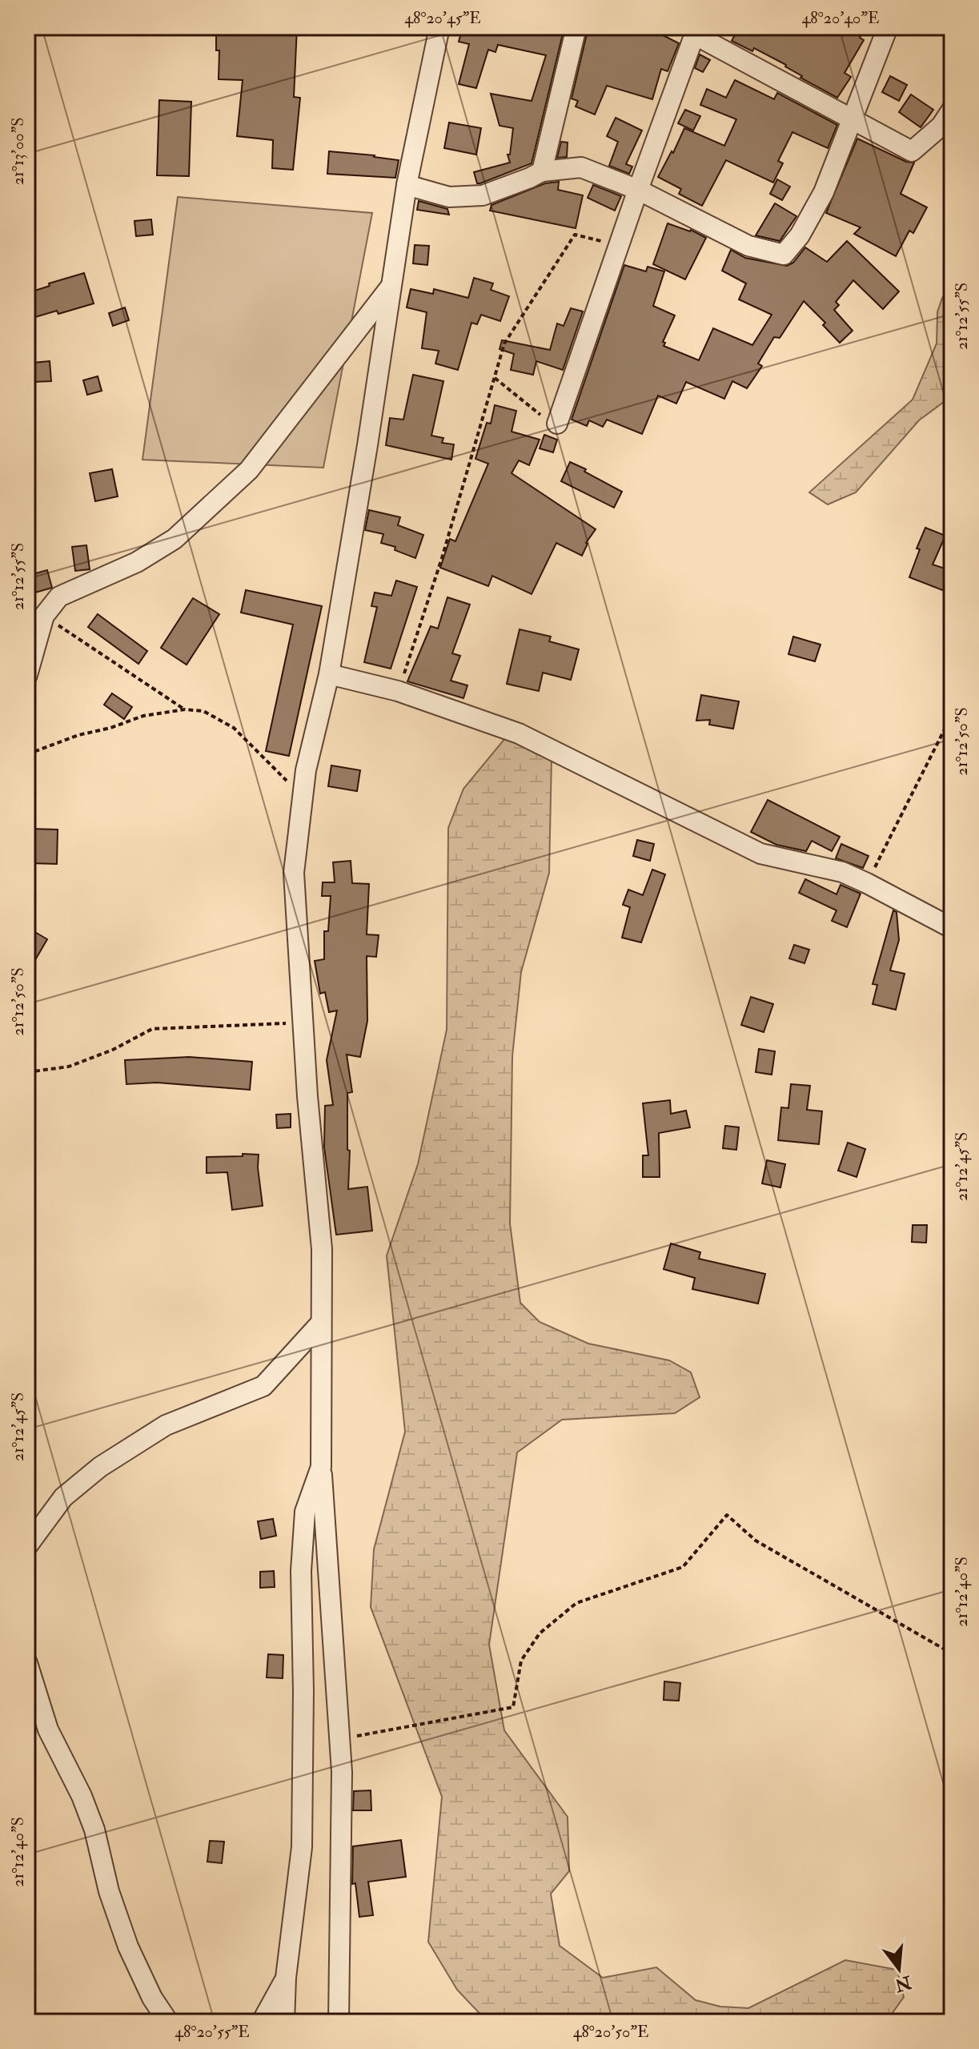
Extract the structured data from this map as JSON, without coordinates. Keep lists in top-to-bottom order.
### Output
{
  "north": "bottom",
  "coordinates": [
    "48°20'45\"E",
    "48°20'40\"E",
    "21°13'00\"S",
    "21°12'55\"S",
    "21°12'50\"S",
    "21°12'45\"S",
    "21°12'40\"S",
    "48°20'55\"E",
    "48°20'50\"E"
  ]
}
